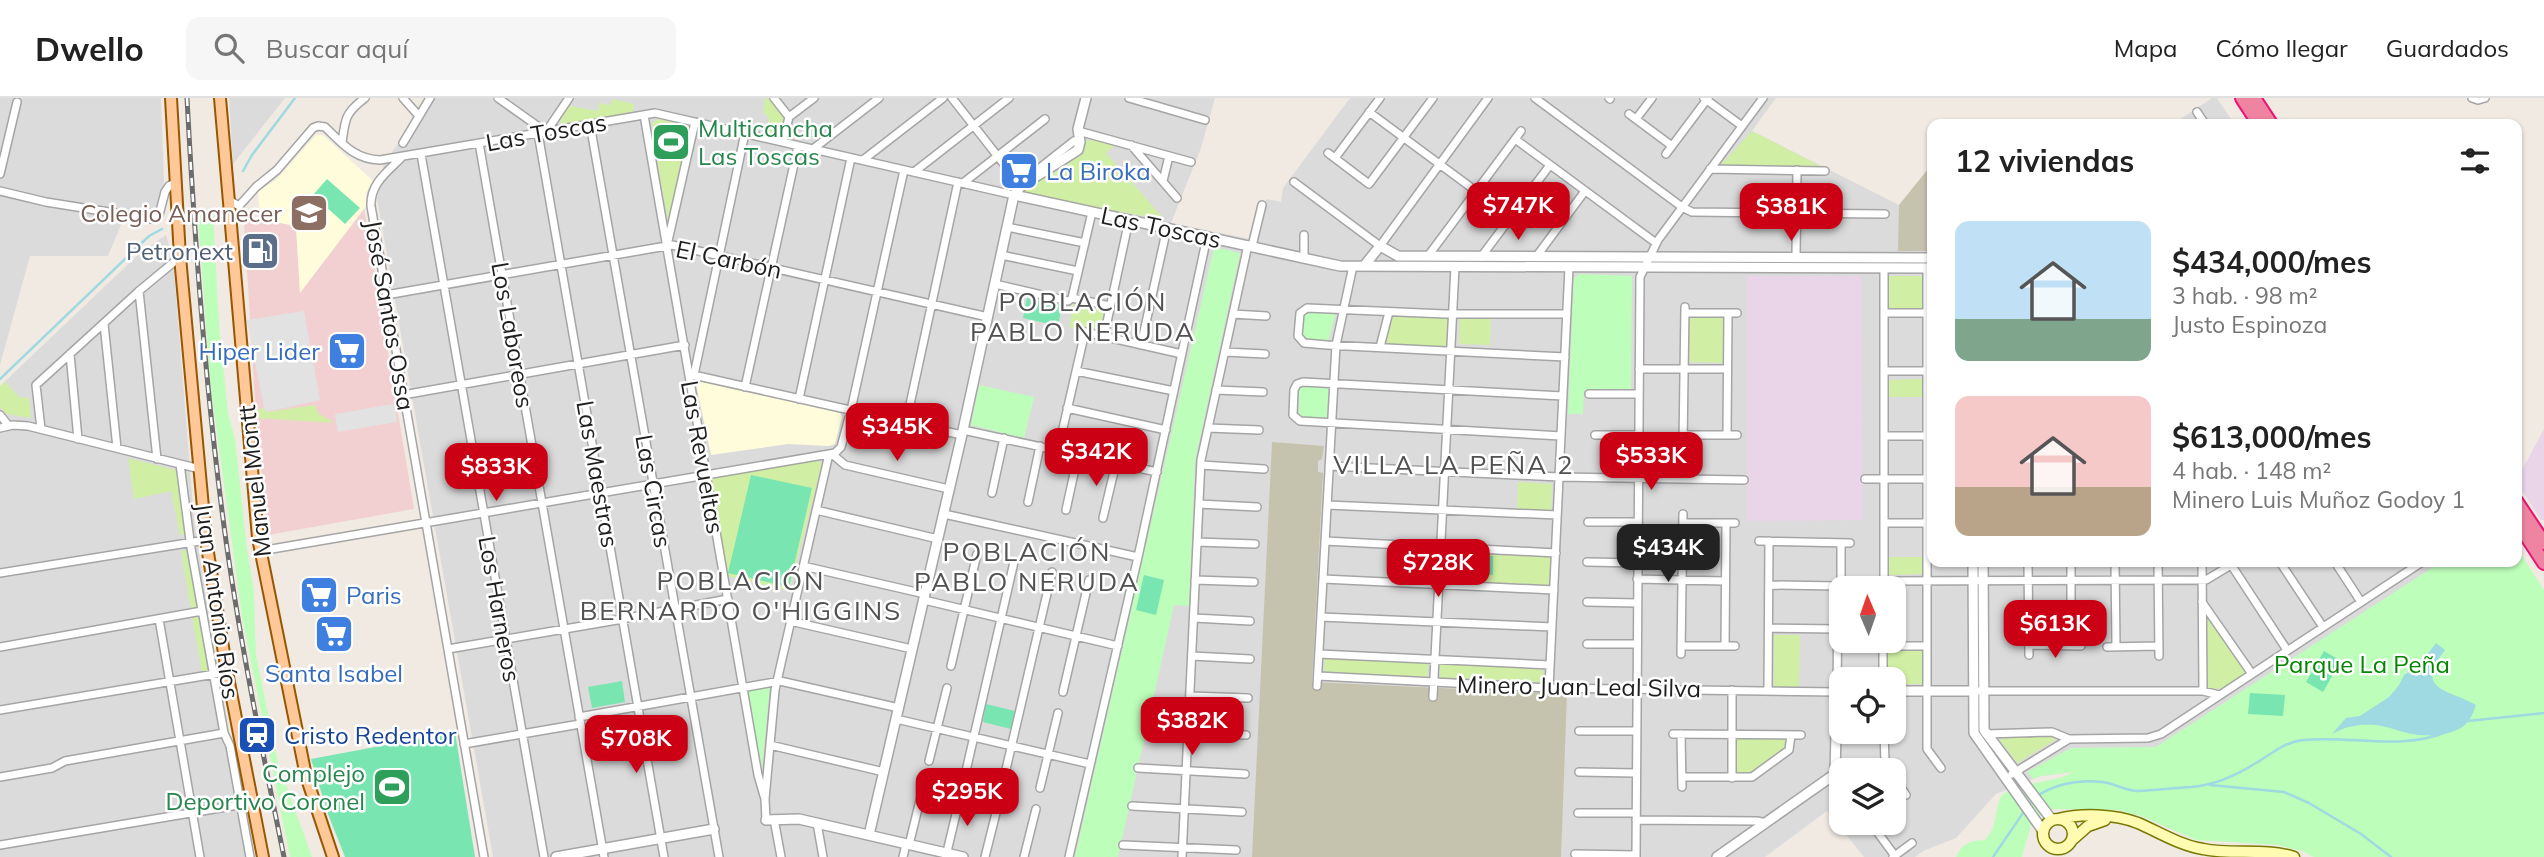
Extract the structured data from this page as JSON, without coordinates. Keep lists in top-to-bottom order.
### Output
{
  "streets": {
    "main road": ["Manuel Montt", "Juan Antonio Ríos"],
    "street": [
      "Las Toscas",
      "El Carbón",
      "José Santos Ossa",
      "Los Laboreos",
      "Las Revueltas",
      "Las Maestras",
      "Las Circas",
      "Los Harneros",
      "Minero Juan Leal Silva"
    ]
  },
  "crossings": [
    ["Las Toscas", "José Santos Ossa"],
    ["Las Toscas", "Los Laboreos"],
    ["Las Toscas", "Las Revueltas"],
    ["Las Toscas", "Las Maestras"],
    ["Las Toscas", "Manuel Montt"],
    ["Las Toscas", "Las Circas"],
    ["Las Toscas", "Los Harneros"],
    ["El Carbón", "José Santos Ossa"],
    ["El Carbón", "Los Laboreos"],
    ["El Carbón", "Las Revueltas"],
    ["El Carbón", "Las Maestras"],
    ["El Carbón", "Las Circas"],
    ["El Carbón", "Los Harneros"]
  ],
  "districts": [
    "POBLACIÓN PABLO NERUDA",
    "VILLA LA PEÑA 2",
    "POBLACIÓN PABLO NERUDA",
    "POBLACIÓN BERNARDO O'HIGGINS"
  ],
  "parks": ["Parque La Peña"],
  "places": {
    "sports": ["Multicancha Las Toscas", "Complejo Deportivo Coronel"],
    "supermarket": [
      "La Biroka",
      "Hiper Lider",
      "Paris",
      "Santa Isabel"
    ],
    "school or university": ["Colegio Amanecer"],
    "fuel station": ["Petronext"],
    "station": ["Cristo Redentor"]
  },
  "north": "top",
  "page": {
    "header": "Dwello",
    "search": "Buscar aquí",
    "nav": ["Mapa", "Cómo llegar", "Guardados"],
    "heading": "12 viviendas",
    "price": [
      "$747K",
      "$381K",
      "$345K",
      "$342K",
      "$533K",
      "$833K",
      "$434K",
      "$728K",
      "$613K",
      "$382K",
      "$708K",
      "$295K"
    ],
    "list": [
      {
        "name": "$434,000/mes",
        "note": "3 hab. · 98 m² · Justo Espinoza"
      },
      {
        "name": "$613,000/mes",
        "note": "4 hab. · 148 m² · Minero Luis Muñoz Godoy 1"
      }
    ]
  }
}
